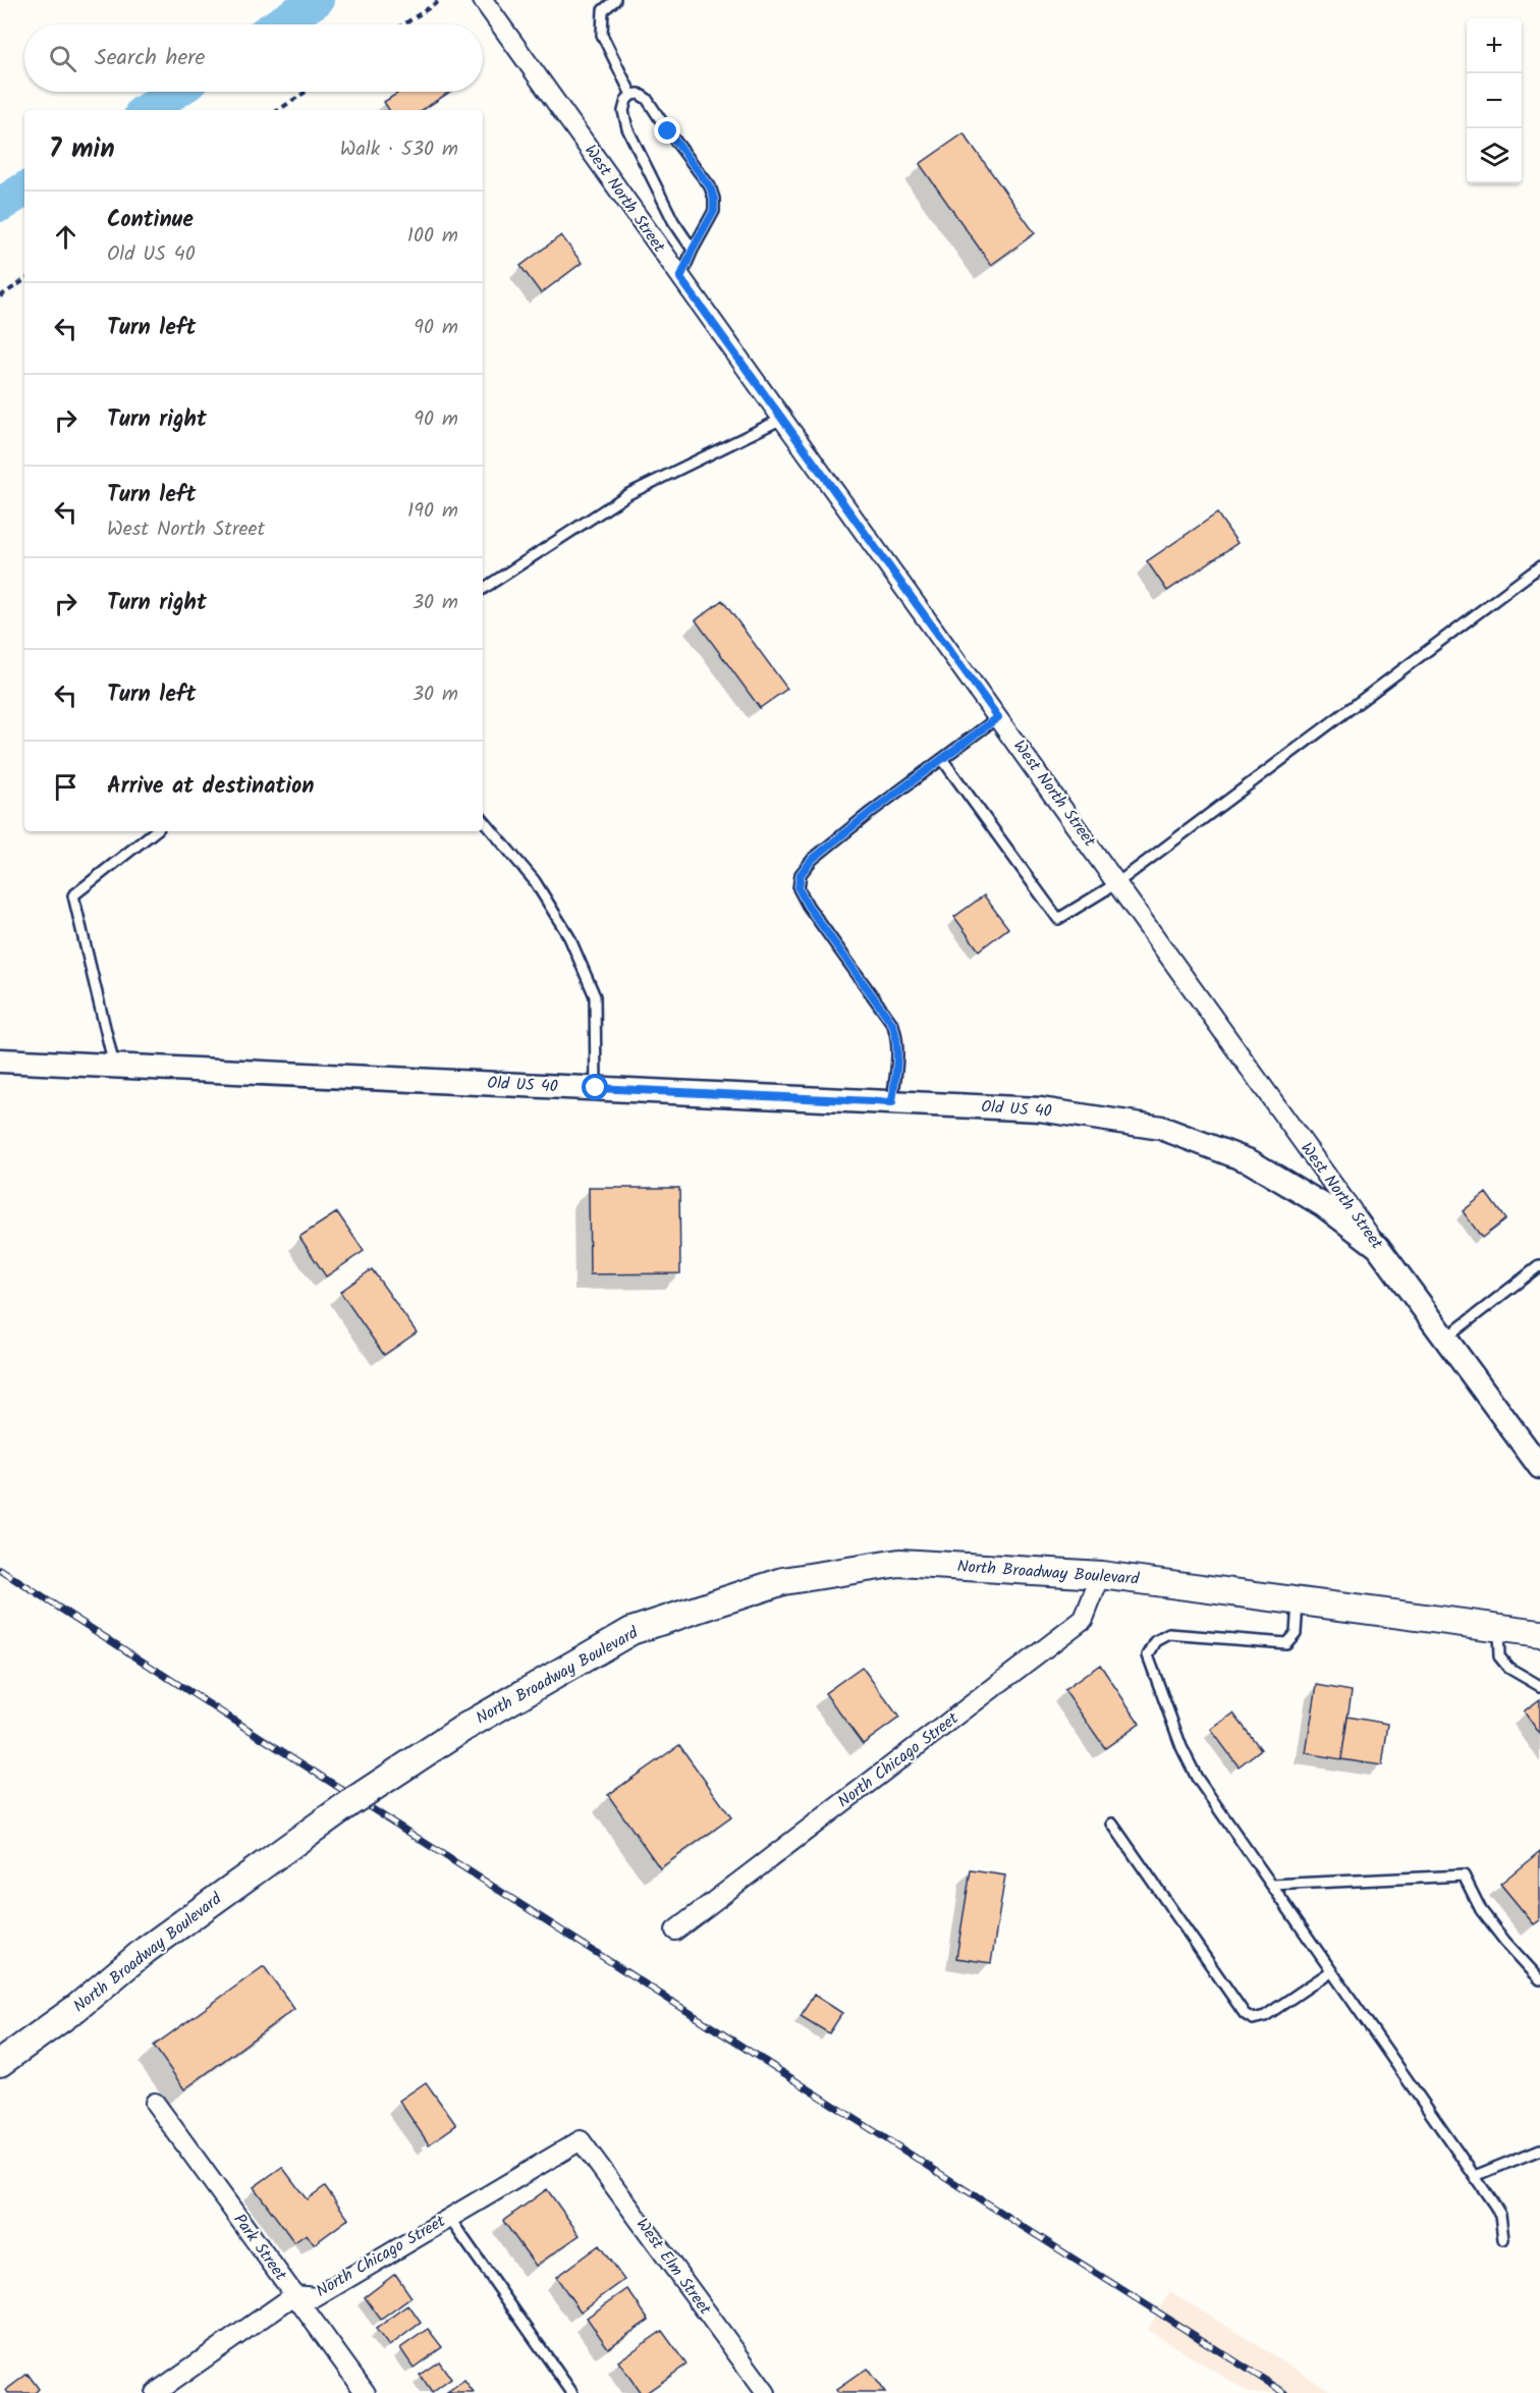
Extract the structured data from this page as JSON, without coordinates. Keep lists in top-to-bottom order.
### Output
{
  "streets": {
    "main road": ["North Broadway Boulevard"],
    "street": [
      "West North Street",
      "Old US 40",
      "North Chicago Street",
      "Park Street",
      "West Elm Street"
    ]
  },
  "crossings": [
    ["West North Street", "Old US 40"],
    ["North Broadway Boulevard", "North Chicago Street"],
    ["North Chicago Street", "Park Street"],
    ["North Chicago Street", "West Elm Street"]
  ],
  "page": {
    "map_buttons": ["+", "−"],
    "search": "Search here",
    "heading": ["7 min", "Walk · 530 m"],
    "list": [
      ["Continue", "Old US 40", "100 m"],
      ["Turn left", "90 m"],
      ["Turn right", "90 m"],
      ["Turn left", "West North Street", "190 m"],
      ["Turn right", "30 m"],
      ["Turn left", "30 m"],
      "Arrive at destination"
    ]
  }
}
